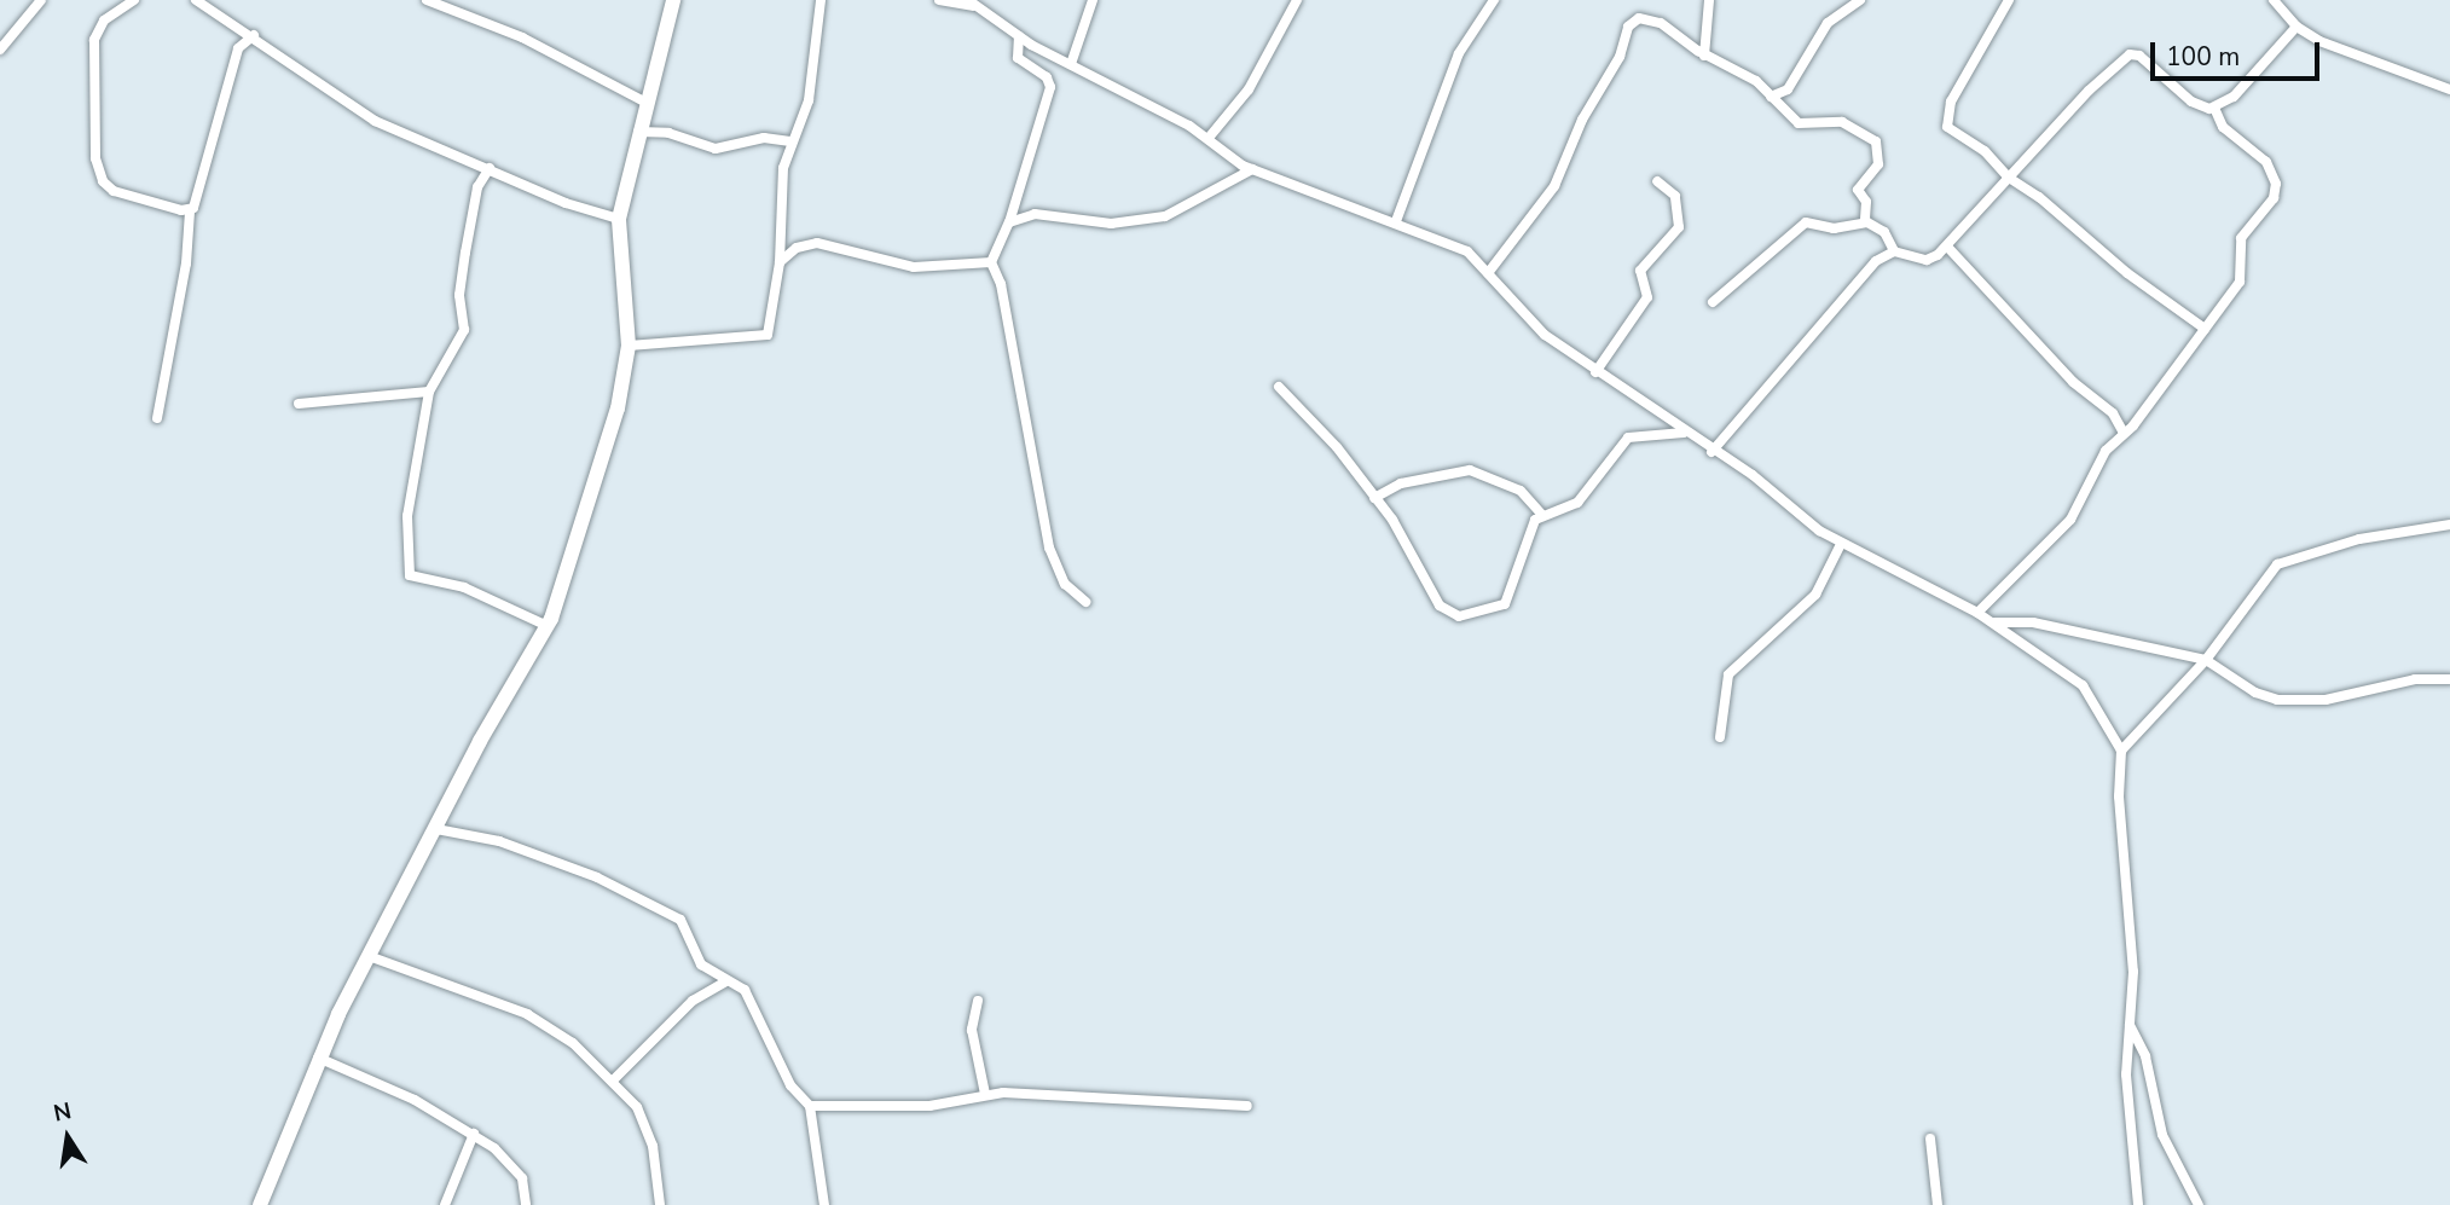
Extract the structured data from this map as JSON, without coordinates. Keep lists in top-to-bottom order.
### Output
{
  "scale_bar": "100 m",
  "north": "top"
}
